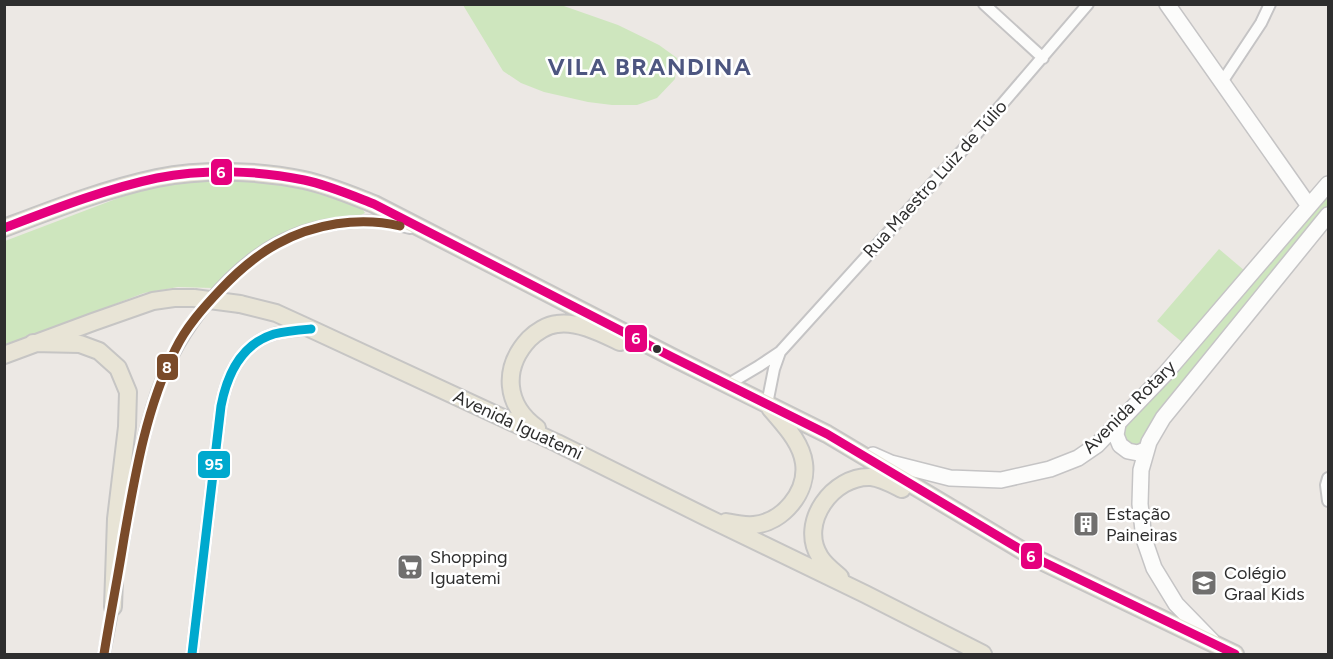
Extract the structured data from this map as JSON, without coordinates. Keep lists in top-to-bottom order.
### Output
{
  "streets": {
    "main road": ["Avenida Rotary", "Avenida Iguatemi"],
    "street": ["Rua Maestro Luiz de Túlio"]
  },
  "districts": ["VILA BRANDINA"],
  "places": {
    "building": ["Estação Paineiras"],
    "supermarket": ["Shopping Iguatemi"],
    "school or university": ["Colégio Graal Kids"]
  },
  "lines": ["transit line 6", "transit line 8", "transit line 95"]
}
